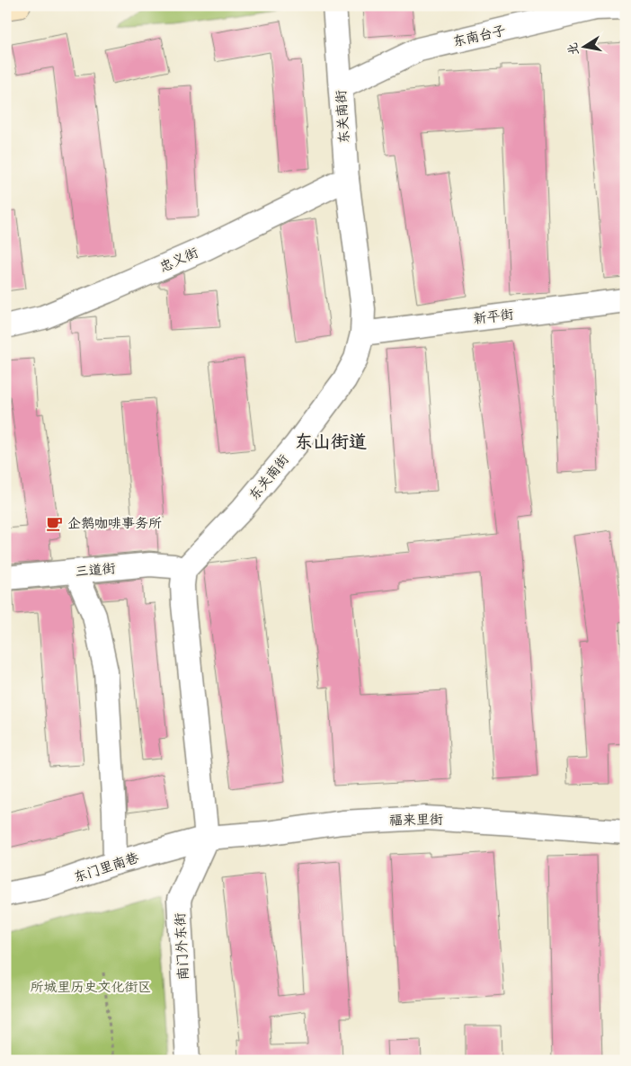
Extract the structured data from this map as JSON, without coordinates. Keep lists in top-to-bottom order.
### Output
{
  "streets": {
    "street": [
      "东南台子",
      "东关南街",
      "忠义街",
      "新平街",
      "三道街",
      "福来里街",
      "东门里南巷",
      "南门外东街"
    ]
  },
  "crossings": [
    ["东南台子", "东关南街"],
    ["东关南街", "忠义街"],
    ["东关南街", "新平街"],
    ["东关南街", "三道街"],
    ["福来里街", "东门里南巷"],
    ["福来里街", "南门外东街"],
    ["东门里南巷", "南门外东街"]
  ],
  "districts": ["东山街道"],
  "parks": ["所城里历史文化街区"],
  "places": {
    "cafe": ["企鹅咖啡事务所"]
  },
  "north": "left"
}
